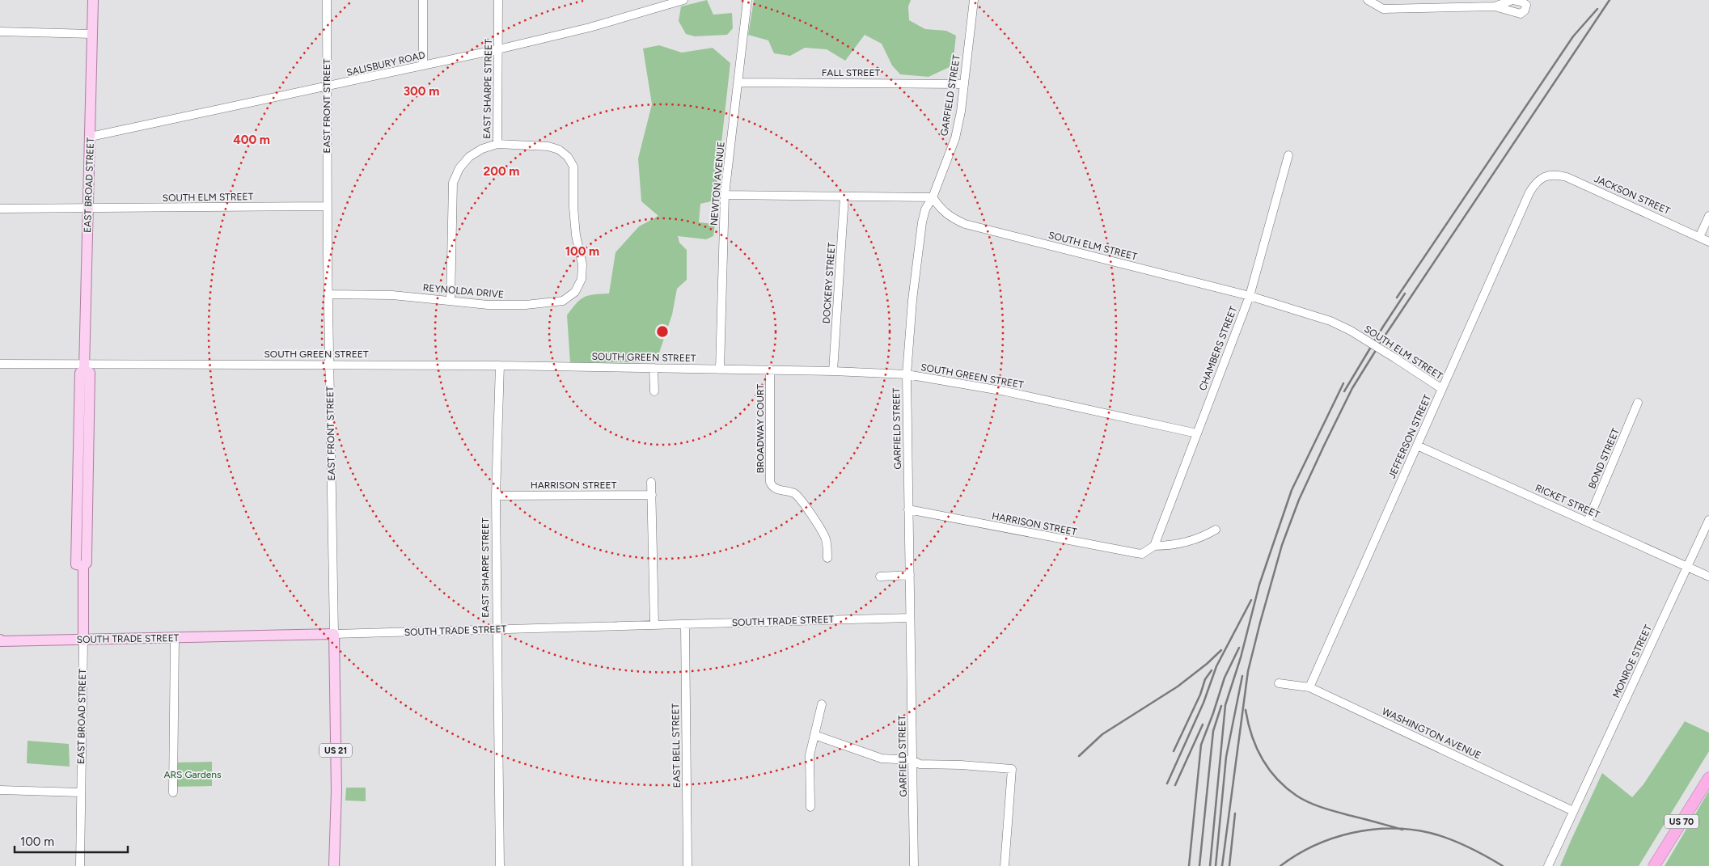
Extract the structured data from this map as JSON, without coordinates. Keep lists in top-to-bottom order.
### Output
{
  "streets": {
    "highway": ["US 70"],
    "main road": [
      "EAST FRONT STREET",
      "EAST BROAD STREET",
      "SOUTH TRADE STREET",
      "US 21"
    ],
    "street": [
      "SALISBURY ROAD",
      "FALL STREET",
      "EAST SHARPE STREET",
      "GARFIELD STREET",
      "NEWTON AVENUE",
      "JACKSON STREET",
      "SOUTH ELM STREET",
      "DOCKERY STREET",
      "REYNOLDA DRIVE",
      "CHAMBERS STREET",
      "SOUTH GREEN STREET",
      "BROADWAY COURT",
      "JEFFERSON STREET",
      "BOND STREET",
      "HARRISON STREET",
      "RICKET STREET",
      "MONROE STREET",
      "WASHINGTON AVENUE",
      "EAST BELL STREET"
    ]
  },
  "crossings": [
    ["SALISBURY ROAD", "EAST SHARPE STREET"],
    ["SALISBURY ROAD", "EAST FRONT STREET"],
    ["SALISBURY ROAD", "EAST BROAD STREET"],
    ["FALL STREET", "GARFIELD STREET"],
    ["FALL STREET", "NEWTON AVENUE"],
    ["EAST SHARPE STREET", "REYNOLDA DRIVE"],
    ["EAST SHARPE STREET", "SOUTH GREEN STREET"],
    ["EAST SHARPE STREET", "HARRISON STREET"],
    ["EAST SHARPE STREET", "SOUTH TRADE STREET"],
    ["GARFIELD STREET", "SOUTH ELM STREET"],
    ["GARFIELD STREET", "SOUTH GREEN STREET"],
    ["GARFIELD STREET", "HARRISON STREET"],
    ["GARFIELD STREET", "SOUTH TRADE STREET"],
    ["EAST FRONT STREET", "SOUTH ELM STREET"],
    ["EAST FRONT STREET", "REYNOLDA DRIVE"],
    ["EAST FRONT STREET", "SOUTH GREEN STREET"],
    ["EAST FRONT STREET", "SOUTH TRADE STREET"],
    ["NEWTON AVENUE", "SOUTH GREEN STREET"],
    ["EAST BROAD STREET", "SOUTH ELM STREET"],
    ["EAST BROAD STREET", "SOUTH GREEN STREET"],
    ["EAST BROAD STREET", "SOUTH TRADE STREET"],
    ["JACKSON STREET", "JEFFERSON STREET"],
    ["SOUTH ELM STREET", "CHAMBERS STREET"],
    ["SOUTH ELM STREET", "JEFFERSON STREET"],
    ["DOCKERY STREET", "SOUTH GREEN STREET"],
    ["CHAMBERS STREET", "SOUTH GREEN STREET"],
    ["CHAMBERS STREET", "HARRISON STREET"],
    ["SOUTH GREEN STREET", "BROADWAY COURT"],
    ["JEFFERSON STREET", "RICKET STREET"],
    ["JEFFERSON STREET", "WASHINGTON AVENUE"],
    ["BOND STREET", "RICKET STREET"],
    ["RICKET STREET", "MONROE STREET"],
    ["SOUTH TRADE STREET", "EAST BELL STREET"],
    ["MONROE STREET", "WASHINGTON AVENUE"]
  ],
  "parks": ["ARS Gardens"],
  "scale_bar": "100 m",
  "rings": [
    "300 m",
    "400 m",
    "200 m",
    "100 m"
  ]
}
